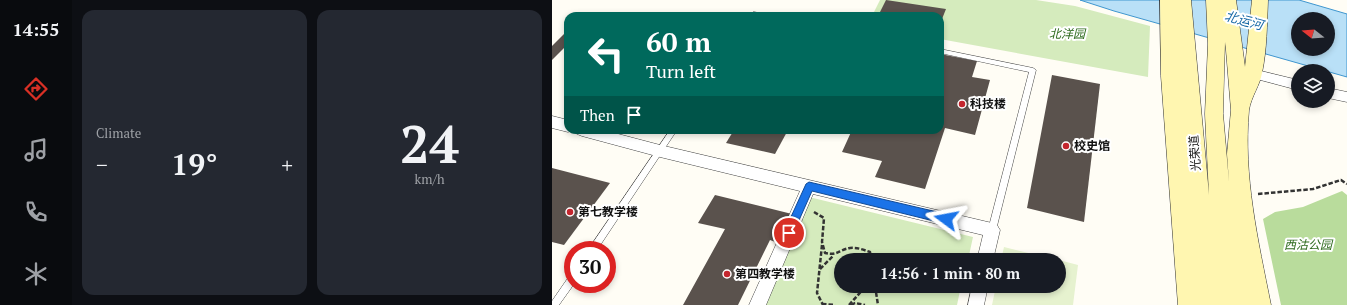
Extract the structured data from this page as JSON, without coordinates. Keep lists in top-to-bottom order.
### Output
{
  "streets": {
    "main road": ["光荣道"]
  },
  "water": ["北运河"],
  "parks": ["北洋园", "西沽公园"],
  "places": [
    "科技楼",
    "校史馆",
    "第七教学楼",
    "第四教学楼"
  ],
  "north": "left",
  "page": {
    "tabs": "14:55",
    "tile": [
      "Climate",
      ["24", "km/h"]
    ],
    "turn": ["60 m", "Turn left"],
    "then": "Then",
    "heat": ["−", "19°", "+"],
    "limit": "30",
    "trip": "14:56 · 1 min · 80 m"
  }
}
